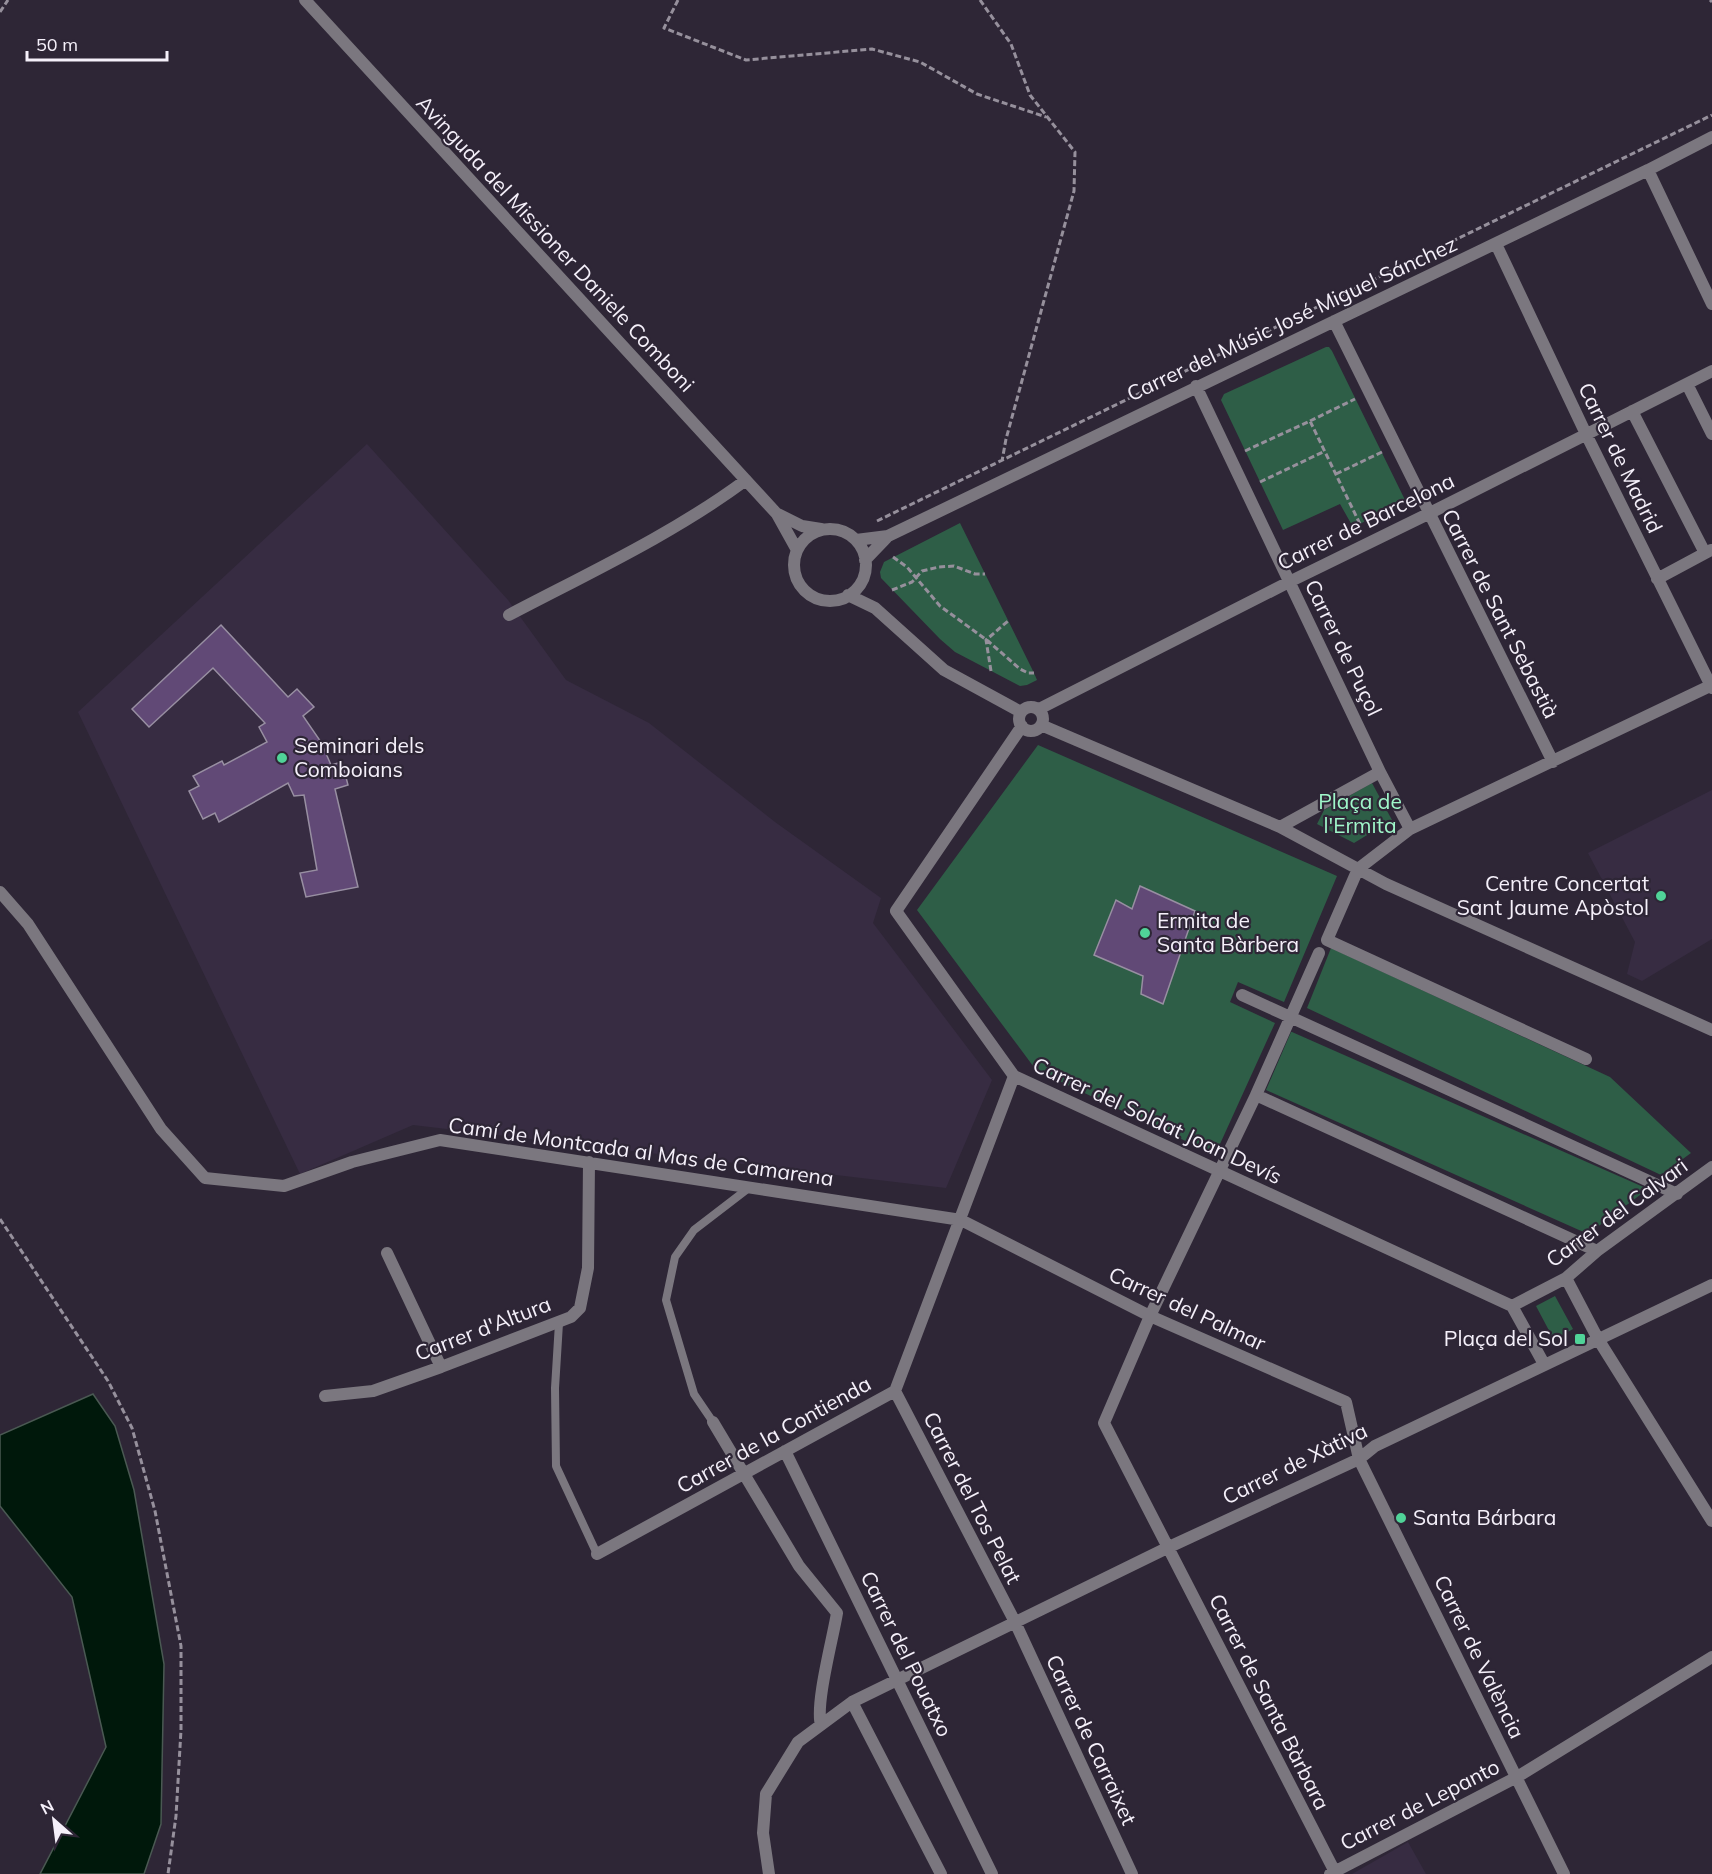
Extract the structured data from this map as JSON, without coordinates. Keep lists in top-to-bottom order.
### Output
{
  "streets": {
    "street": [
      "Avinguda del Missioner Daniele Comboni",
      "Carrer del Músic José Miguel Sánchez",
      "Carrer de Madrid",
      "Carrer de Barcelona",
      "Carrer de Sant Sebastià",
      "Carrer de Puçol",
      "Carrer del Soldat Joan Devís",
      "Camí de Montcada al Mas de Camarena",
      "Carrer del Calvari",
      "Carrer del Palmar",
      "Carrer d'Altura",
      "Carrer de la Contienda",
      "Carrer de Xàtiva",
      "Carrer del Tos Pelat",
      "Carrer del Pouatxo",
      "Carrer de València",
      "Carrer de Santa Bàrbara",
      "Carrer de Carraixet",
      "Carrer de Lepanto"
    ]
  },
  "crossings": [
    ["Avinguda del Missioner Daniele Comboni", "Carrer del Músic José Miguel Sánchez"],
    ["Carrer del Músic José Miguel Sánchez", "Carrer de Madrid"],
    ["Carrer del Músic José Miguel Sánchez", "Carrer de Sant Sebastià"],
    ["Carrer del Músic José Miguel Sánchez", "Carrer de Puçol"],
    ["Carrer de Madrid", "Carrer de Barcelona"],
    ["Carrer de Barcelona", "Carrer de Sant Sebastià"],
    ["Carrer de Barcelona", "Carrer de Puçol"],
    ["Carrer de Barcelona", "Carrer del Soldat Joan Devís"],
    ["Carrer del Soldat Joan Devís", "Carrer del Calvari"],
    ["Carrer del Soldat Joan Devís", "Carrer de la Contienda"],
    ["Camí de Montcada al Mas de Camarena", "Carrer del Palmar"],
    ["Camí de Montcada al Mas de Camarena", "Carrer d'Altura"],
    ["Camí de Montcada al Mas de Camarena", "Carrer de la Contienda"],
    ["Carrer del Palmar", "Carrer de la Contienda"],
    ["Carrer del Palmar", "Carrer de Xàtiva"],
    ["Carrer del Palmar", "Carrer de València"],
    ["Carrer del Palmar", "Carrer de Santa Bàrbara"],
    ["Carrer de la Contienda", "Carrer del Tos Pelat"],
    ["Carrer de la Contienda", "Carrer del Pouatxo"],
    ["Carrer de Xàtiva", "Carrer del Tos Pelat"],
    ["Carrer de Xàtiva", "Carrer del Pouatxo"],
    ["Carrer de Xàtiva", "Carrer de València"],
    ["Carrer de Xàtiva", "Carrer de Santa Bàrbara"],
    ["Carrer de Xàtiva", "Carrer de Carraixet"],
    ["Carrer del Tos Pelat", "Carrer de Carraixet"],
    ["Carrer de València", "Carrer de Lepanto"],
    ["Carrer de Santa Bàrbara", "Carrer de Lepanto"]
  ],
  "parks": ["Plaça de l'Ermita"],
  "places": {
    "other": [
      "Seminari dels Comboians",
      "Centre Concertat Sant Jaume Apòstol",
      "Ermita de Santa Bàrbera",
      "Santa Bárbara"
    ],
    "transit": ["Plaça del Sol"]
  },
  "scale_bar": "50 m",
  "north": "top left"
}
